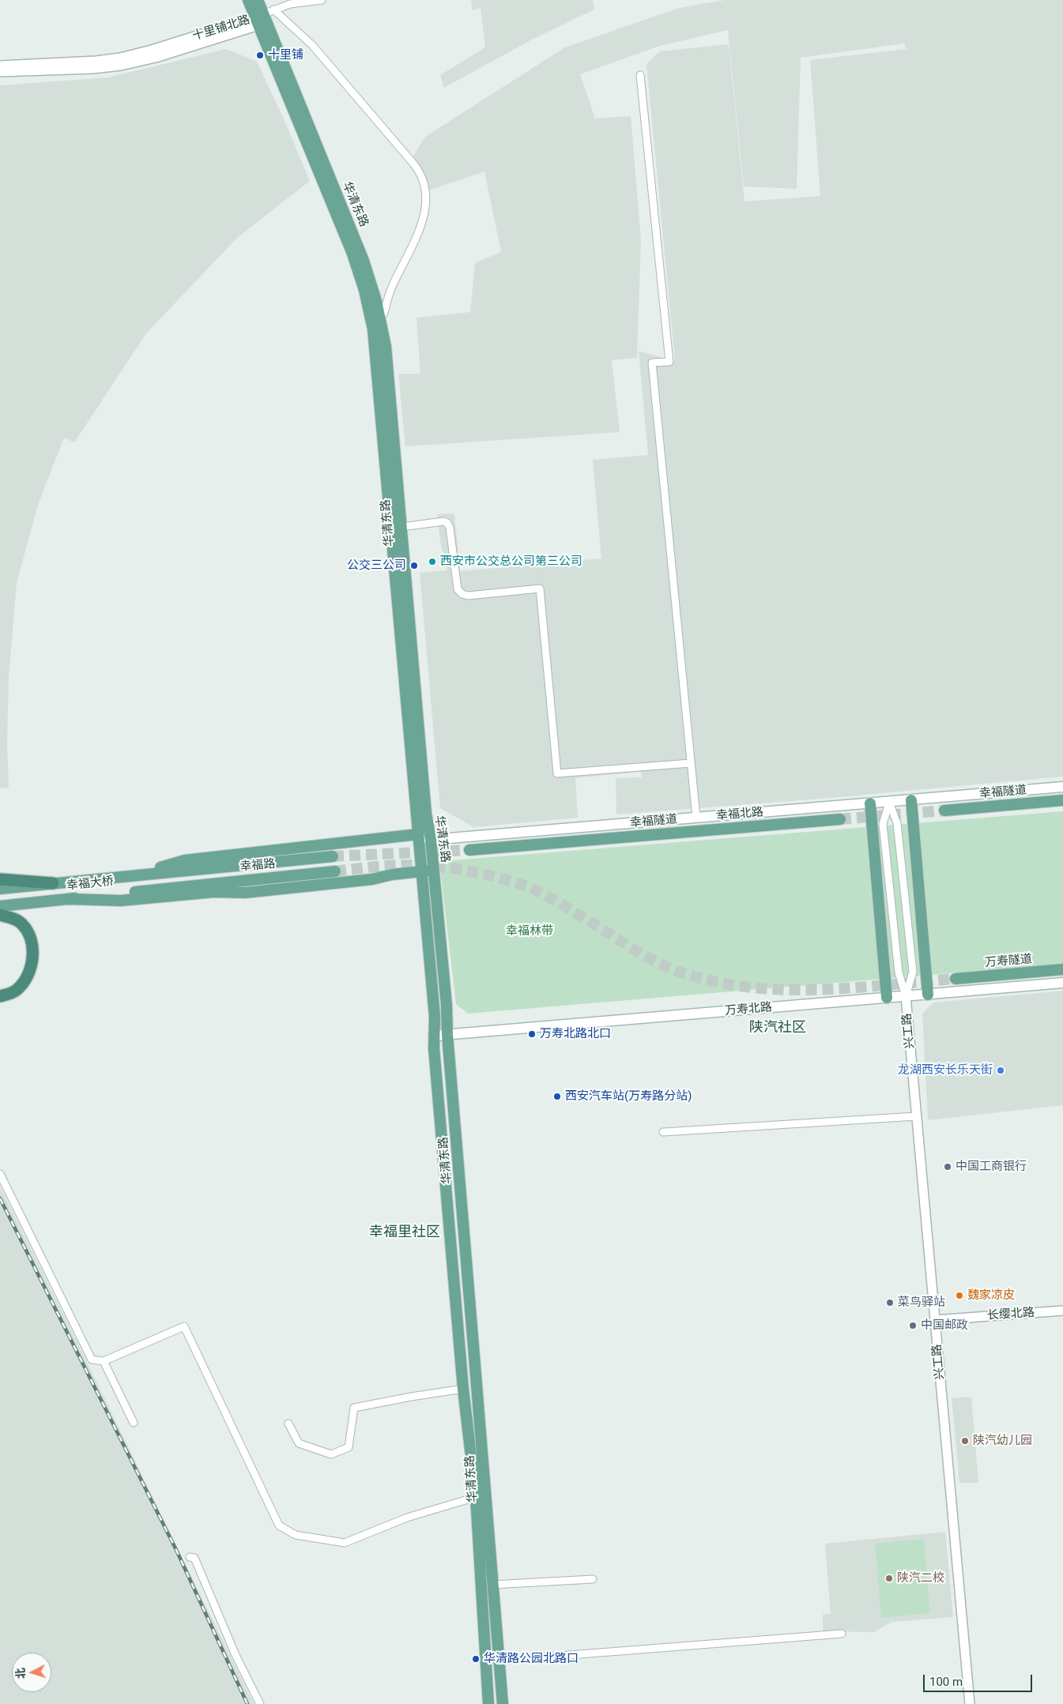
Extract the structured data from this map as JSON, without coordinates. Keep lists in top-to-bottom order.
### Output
{
  "streets": {
    "main road": [
      "华清东路",
      "幸福隧道",
      "幸福北路",
      "幸福路",
      "幸福大桥",
      "万寿隧道",
      "万寿北路"
    ],
    "street": ["十里铺北路", "兴工路", "长缨北路"]
  },
  "crossings": [
    ["十里铺北路", "华清东路"],
    ["华清东路", "幸福北路"],
    ["华清东路", "万寿北路"],
    ["幸福北路", "兴工路"],
    ["幸福路", "幸福大桥"],
    ["万寿北路", "兴工路"],
    ["兴工路", "长缨北路"]
  ],
  "districts": ["陕汽社区", "幸福里社区"],
  "parks": ["幸福林带"],
  "places": [
    "十里铺",
    "西安市公交总公司第三公司",
    "公交三公司",
    "万寿北路北口",
    "龙湖西安长乐天街",
    "西安汽车站(万寿路分站)",
    "中国工商银行",
    "魏家凉皮",
    "菜鸟驿站",
    "中国邮政",
    "陕汽幼儿园",
    "陕汽二校",
    "华清路公园北路口"
  ],
  "scale_bar": "100 m",
  "north": "left"
}
